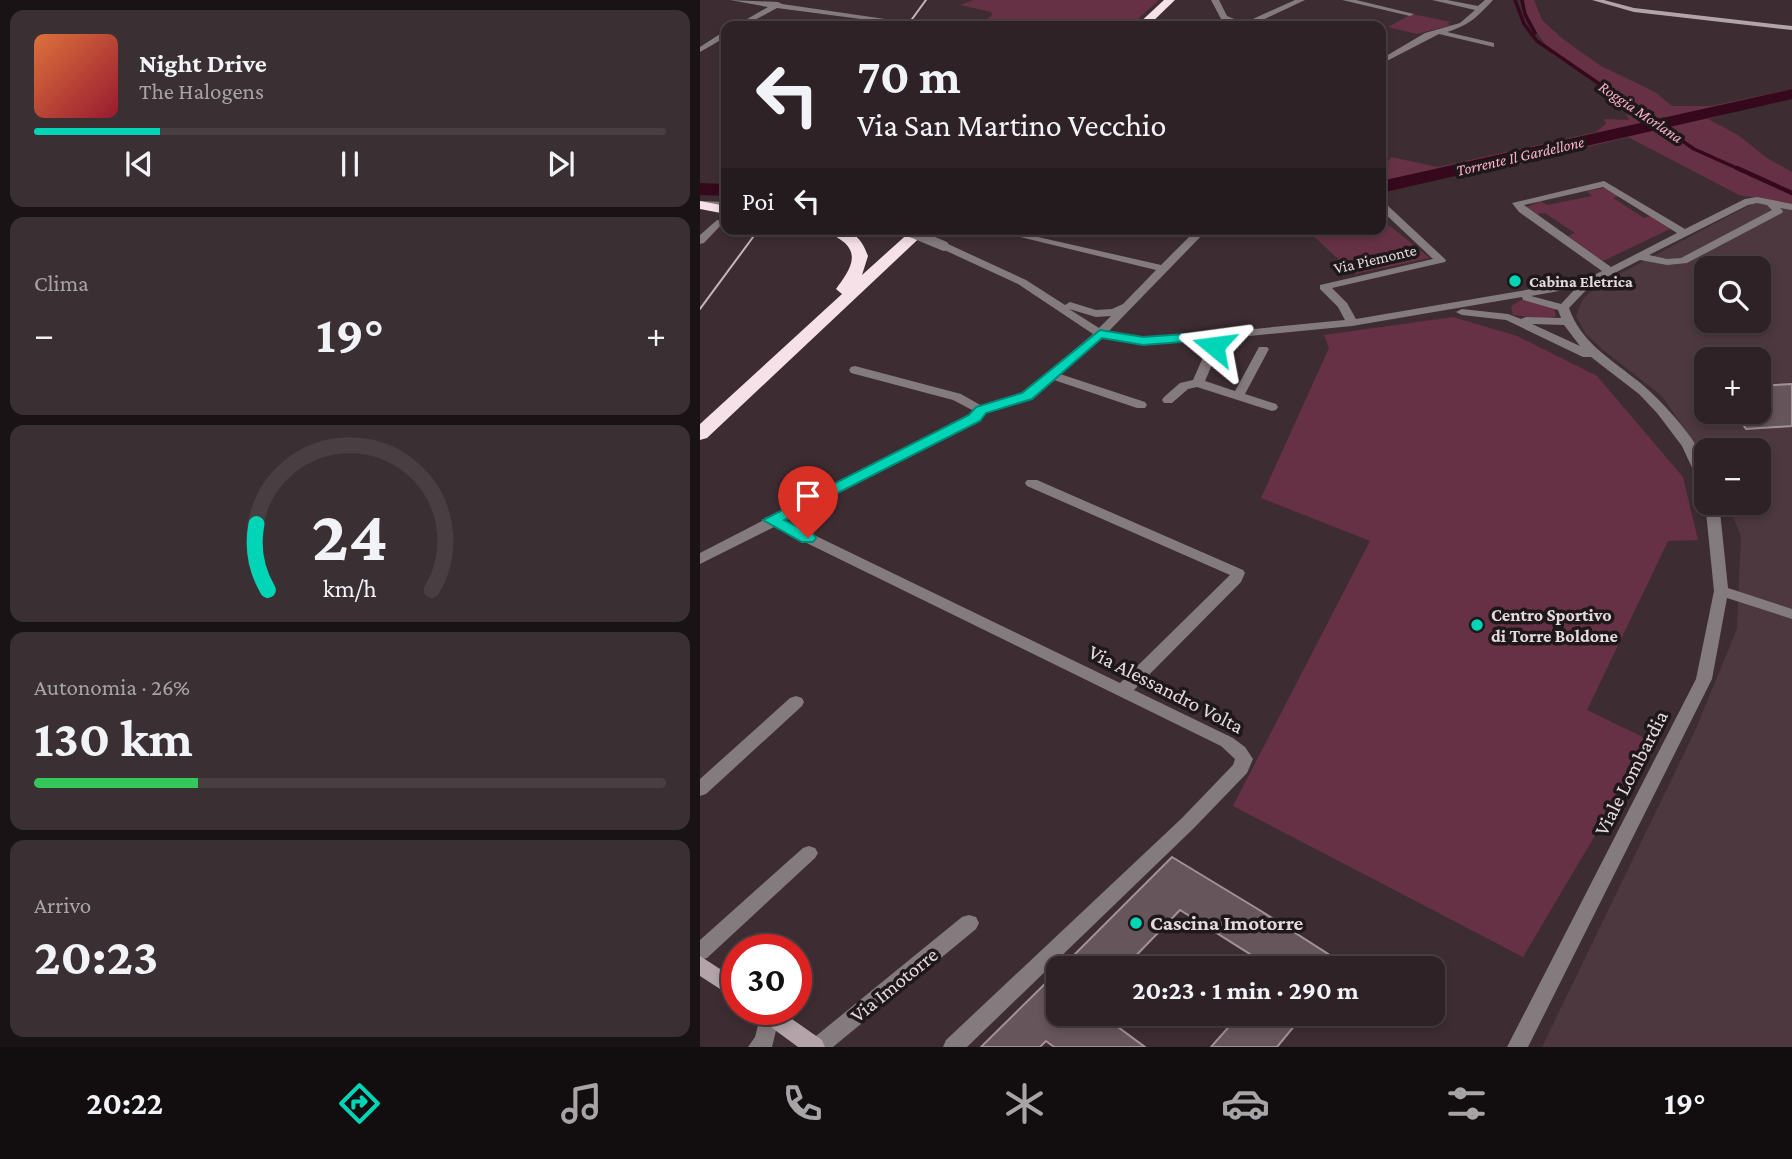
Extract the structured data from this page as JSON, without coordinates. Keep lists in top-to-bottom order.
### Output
{
  "streets": {
    "street": [
      "Via Piemonte",
      "Via Alessandro Volta",
      "Viale Lombardia",
      "Via Imotorre"
    ]
  },
  "water": ["Roggia Morlana", "Torrente Il Gardellone"],
  "places": ["Cabina Eletrica", "Centro Sportivo di Torre Boldone", "Cascina Imotorre"],
  "page": {
    "turn": ["70 m", "Via San Martino Vecchio"],
    "song": ["Night Drive", "The Halogens"],
    "then": "Poi",
    "tile": [
      "Clima",
      ["Autonomia · 26%", "130 km"],
      ["Arrivo", "20:23"]
    ],
    "map_buttons": ["+", "−"],
    "heat": ["−", "19°", "+"],
    "limit": "30",
    "trip": "20:23 · 1 min · 290 m",
    "tabs": ["20:22", "19°"],
    "gauge": ["24", "km/h"]
  }
}
